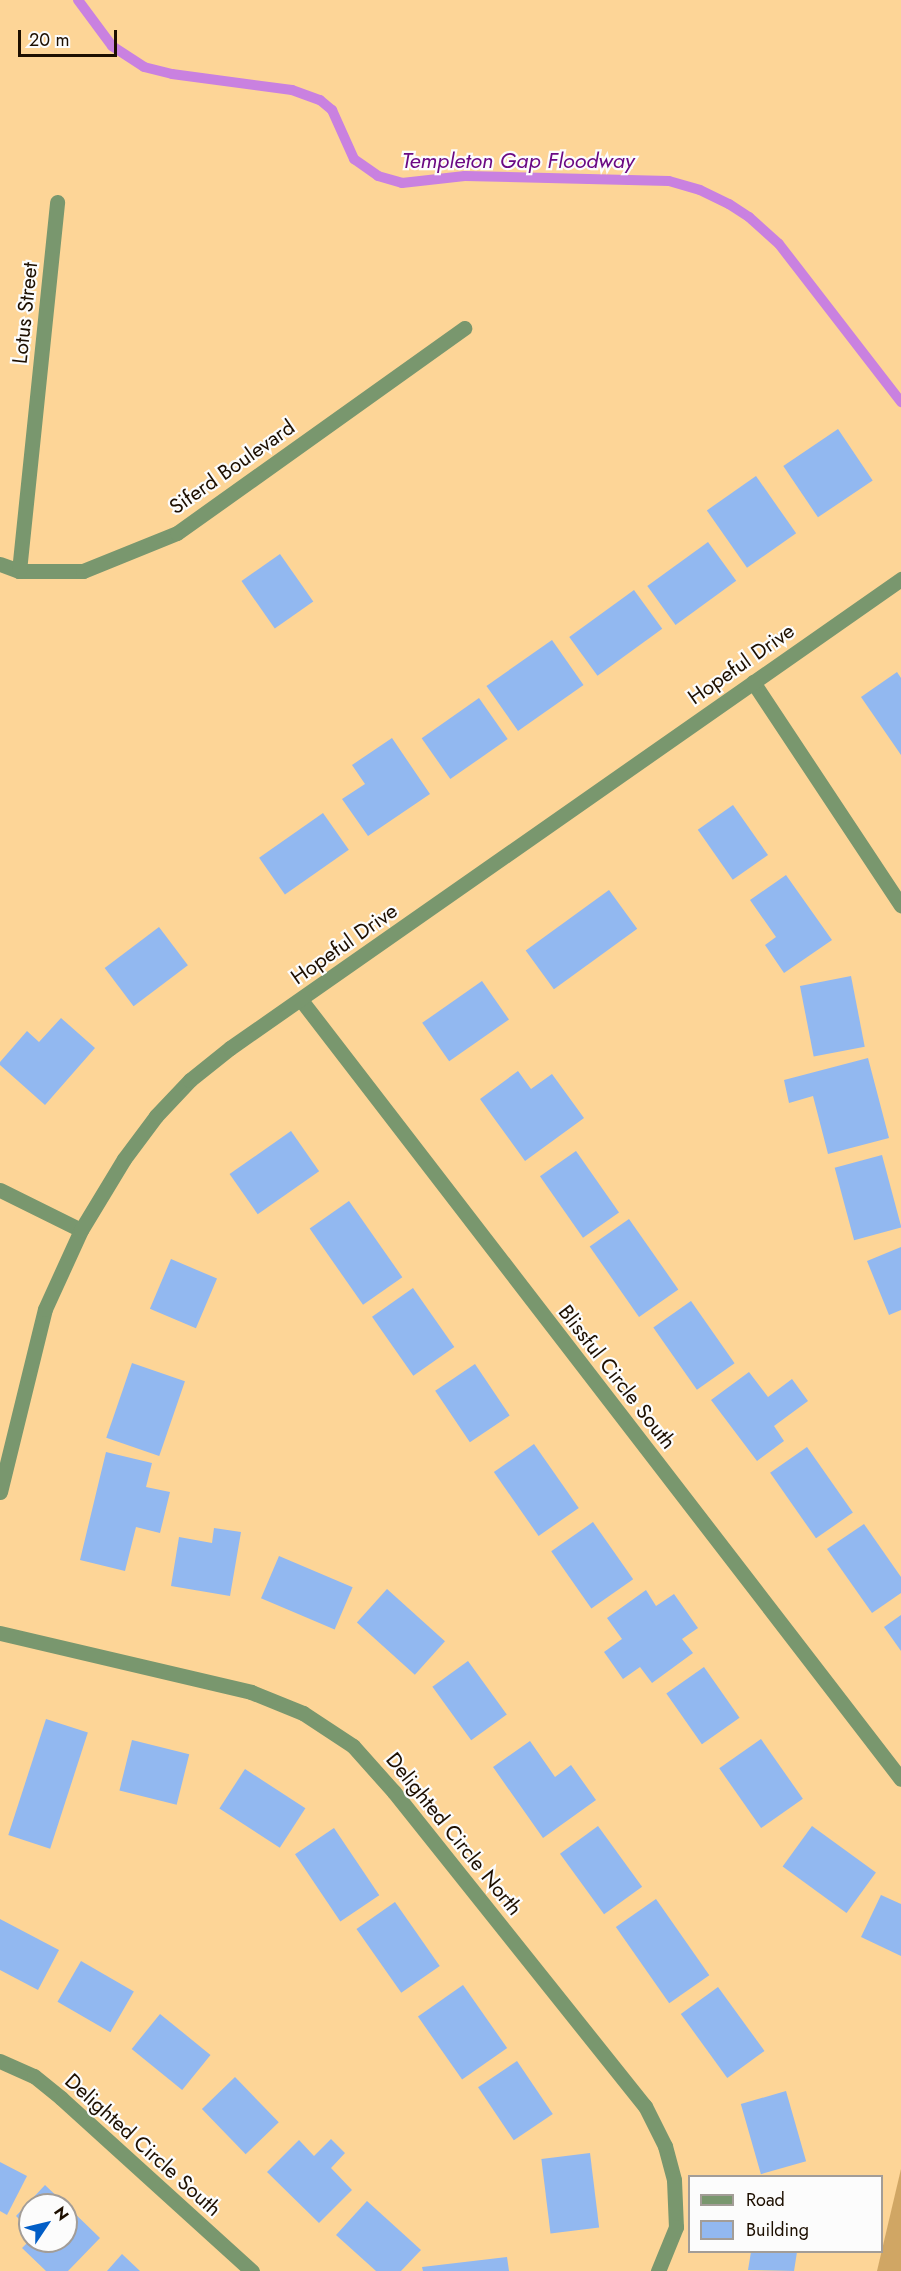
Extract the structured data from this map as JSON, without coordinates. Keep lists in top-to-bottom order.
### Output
{
  "streets": {
    "street": [
      "Lotus Street",
      "Siferd Boulevard",
      "Hopeful Drive",
      "Blissful Circle South",
      "Delighted Circle North",
      "Delighted Circle South"
    ]
  },
  "crossings": [
    ["Lotus Street", "Siferd Boulevard"],
    ["Hopeful Drive", "Blissful Circle South"]
  ],
  "water": ["Templeton Gap Floodway"],
  "legend": ["Road", "Building"],
  "scale_bar": "20 m",
  "north": "top right"
}
